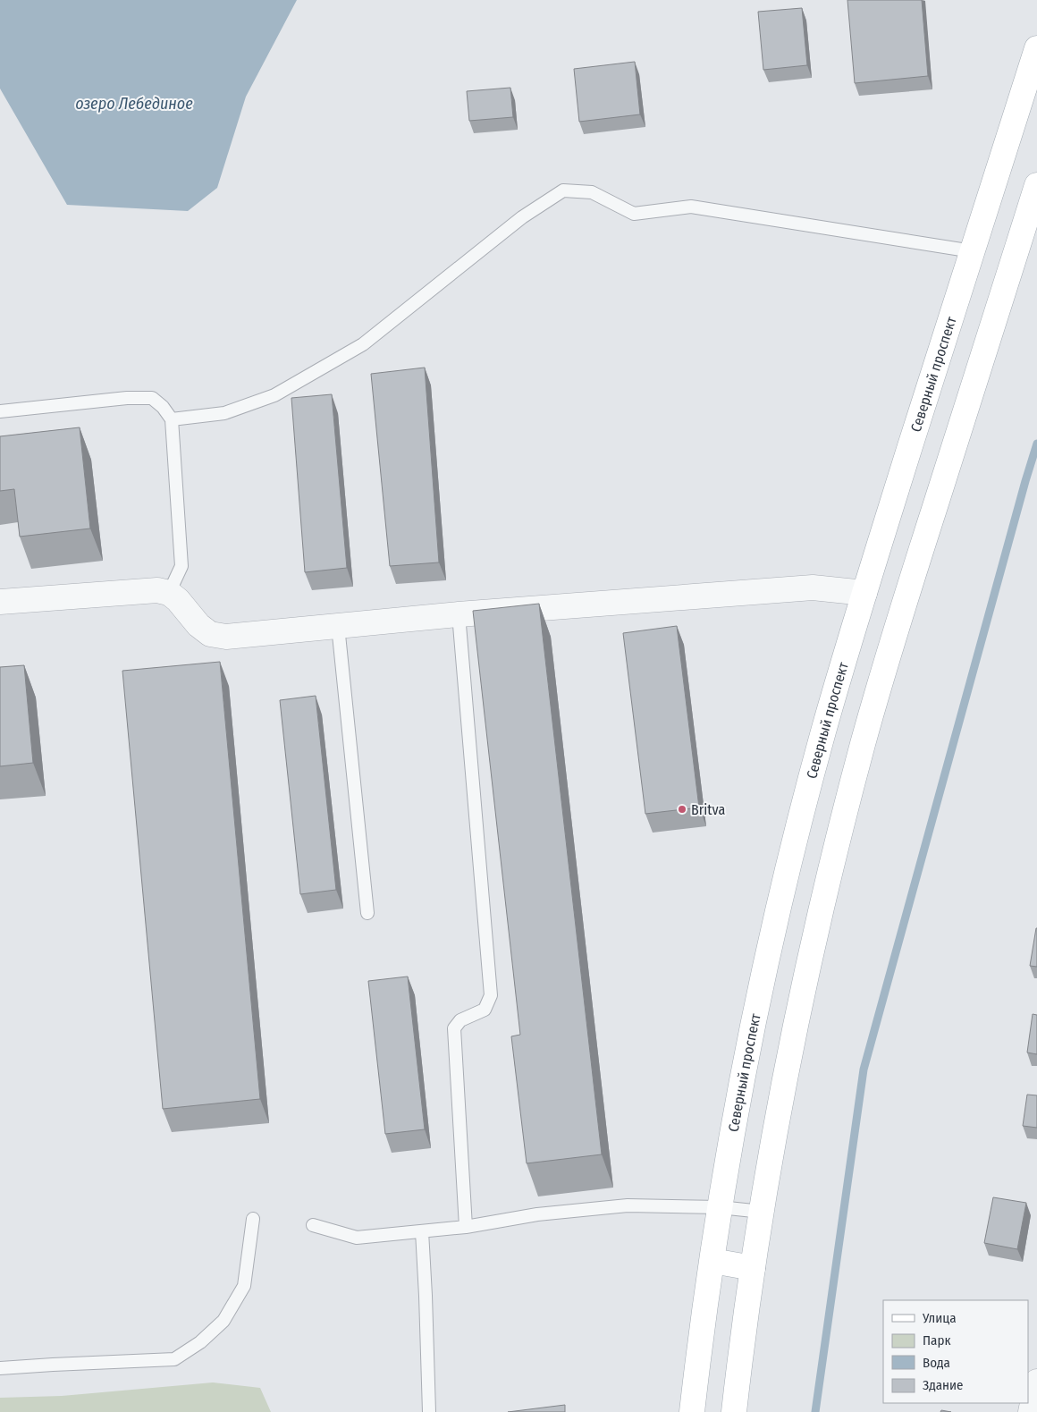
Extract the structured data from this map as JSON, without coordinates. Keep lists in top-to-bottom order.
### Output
{
  "streets": {
    "main road": ["Северный проспект"]
  },
  "water": ["озеро Лебединое"],
  "places": ["Britva"],
  "legend": [
    "Улица",
    "Парк",
    "Вода",
    "Здание"
  ]
}
